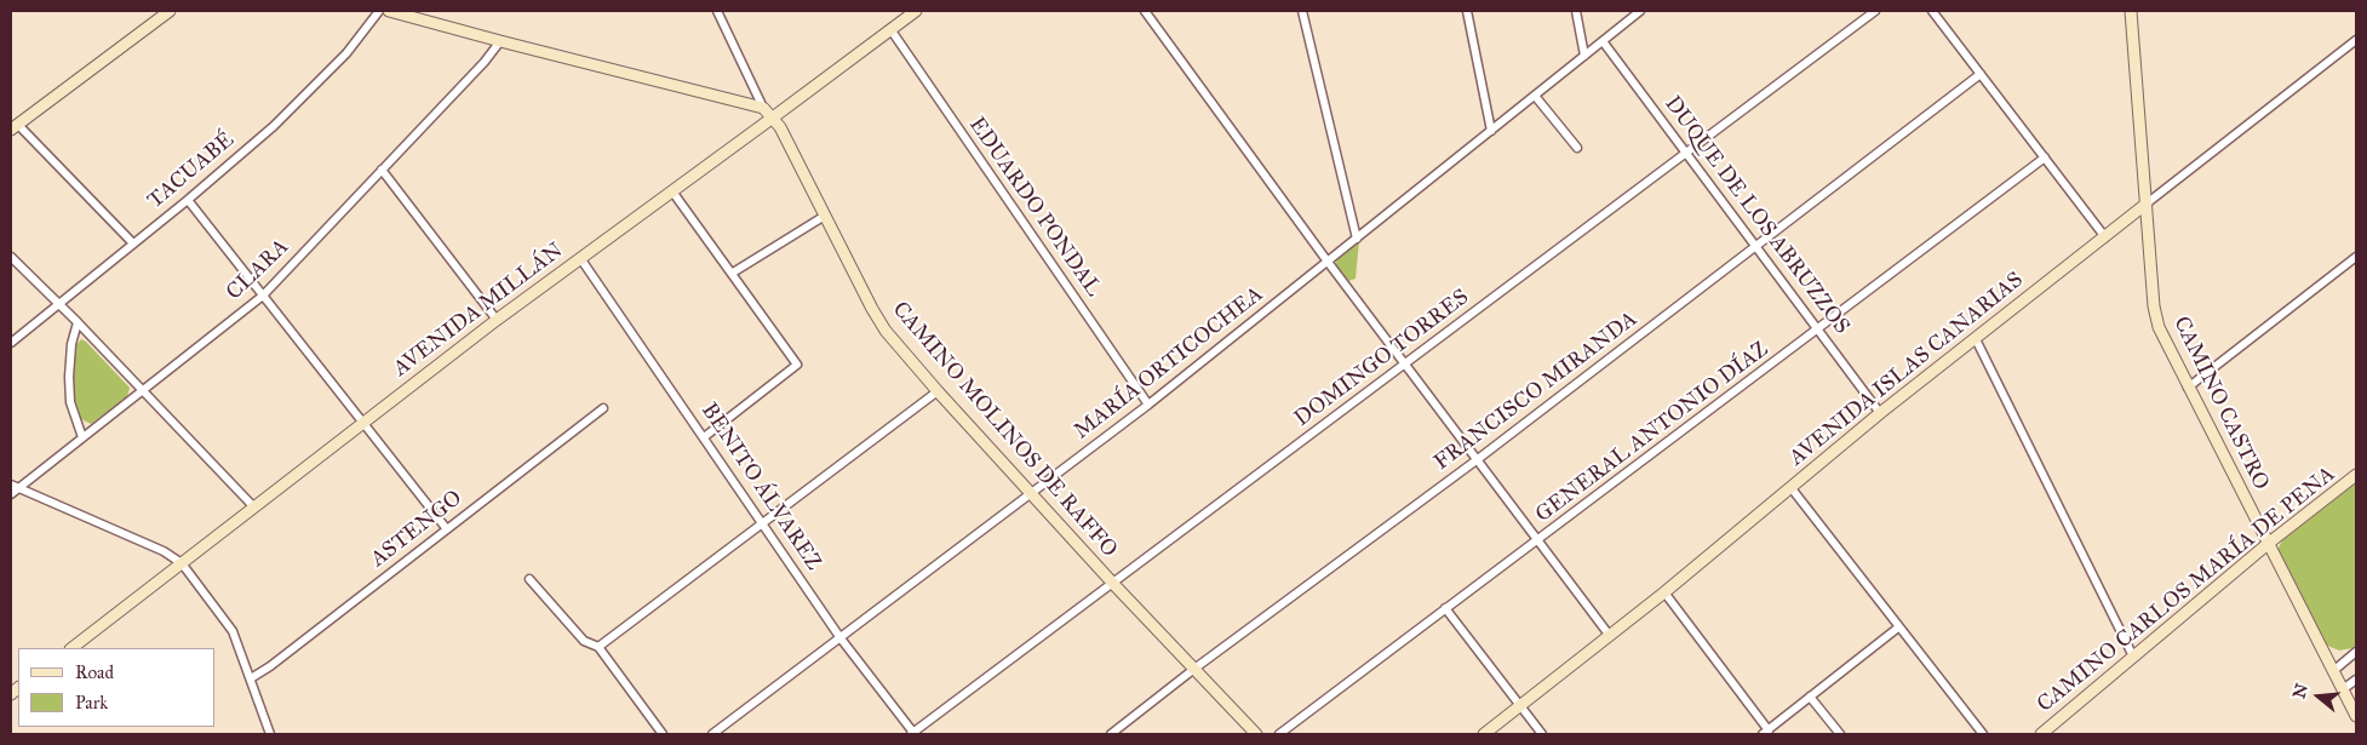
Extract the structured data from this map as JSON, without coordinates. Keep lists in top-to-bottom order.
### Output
{
  "streets": {
    "street": [
      "TACUABÉ",
      "EDUARDO PONDAL",
      "DUQUE DE LOS ABRUZZOS",
      "CLARA",
      "AVENIDA MILLÁN",
      "DOMINGO TORRES",
      "MARÍA ORTICOCHEA",
      "AVENIDA ISLAS CANARIAS",
      "FRANCISCO MIRANDA",
      "CAMINO CASTRO",
      "CAMINO MOLINOS DE RAFFO",
      "GENERAL ANTONIO DÍAZ",
      "BENITO ÁLVAREZ",
      "ASTENGO",
      "CAMINO CARLOS MARÍA DE PENA"
    ]
  },
  "crossings": [
    ["EDUARDO PONDAL", "AVENIDA MILLÁN"],
    ["EDUARDO PONDAL", "MARÍA ORTICOCHEA"],
    ["DUQUE DE LOS ABRUZZOS", "DOMINGO TORRES"],
    ["DUQUE DE LOS ABRUZZOS", "MARÍA ORTICOCHEA"],
    ["DUQUE DE LOS ABRUZZOS", "AVENIDA ISLAS CANARIAS"],
    ["DUQUE DE LOS ABRUZZOS", "FRANCISCO MIRANDA"],
    ["DUQUE DE LOS ABRUZZOS", "GENERAL ANTONIO DÍAZ"],
    ["CLARA", "CAMINO MOLINOS DE RAFFO"],
    ["AVENIDA MILLÁN", "CAMINO MOLINOS DE RAFFO"],
    ["AVENIDA MILLÁN", "BENITO ÁLVAREZ"],
    ["DOMINGO TORRES", "CAMINO MOLINOS DE RAFFO"],
    ["DOMINGO TORRES", "BENITO ÁLVAREZ"],
    ["MARÍA ORTICOCHEA", "CAMINO MOLINOS DE RAFFO"],
    ["MARÍA ORTICOCHEA", "BENITO ÁLVAREZ"],
    ["AVENIDA ISLAS CANARIAS", "CAMINO CASTRO"],
    ["FRANCISCO MIRANDA", "CAMINO MOLINOS DE RAFFO"],
    ["CAMINO CASTRO", "CAMINO CARLOS MARÍA DE PENA"]
  ],
  "legend": ["Road", "Park"],
  "north": "left"
}
